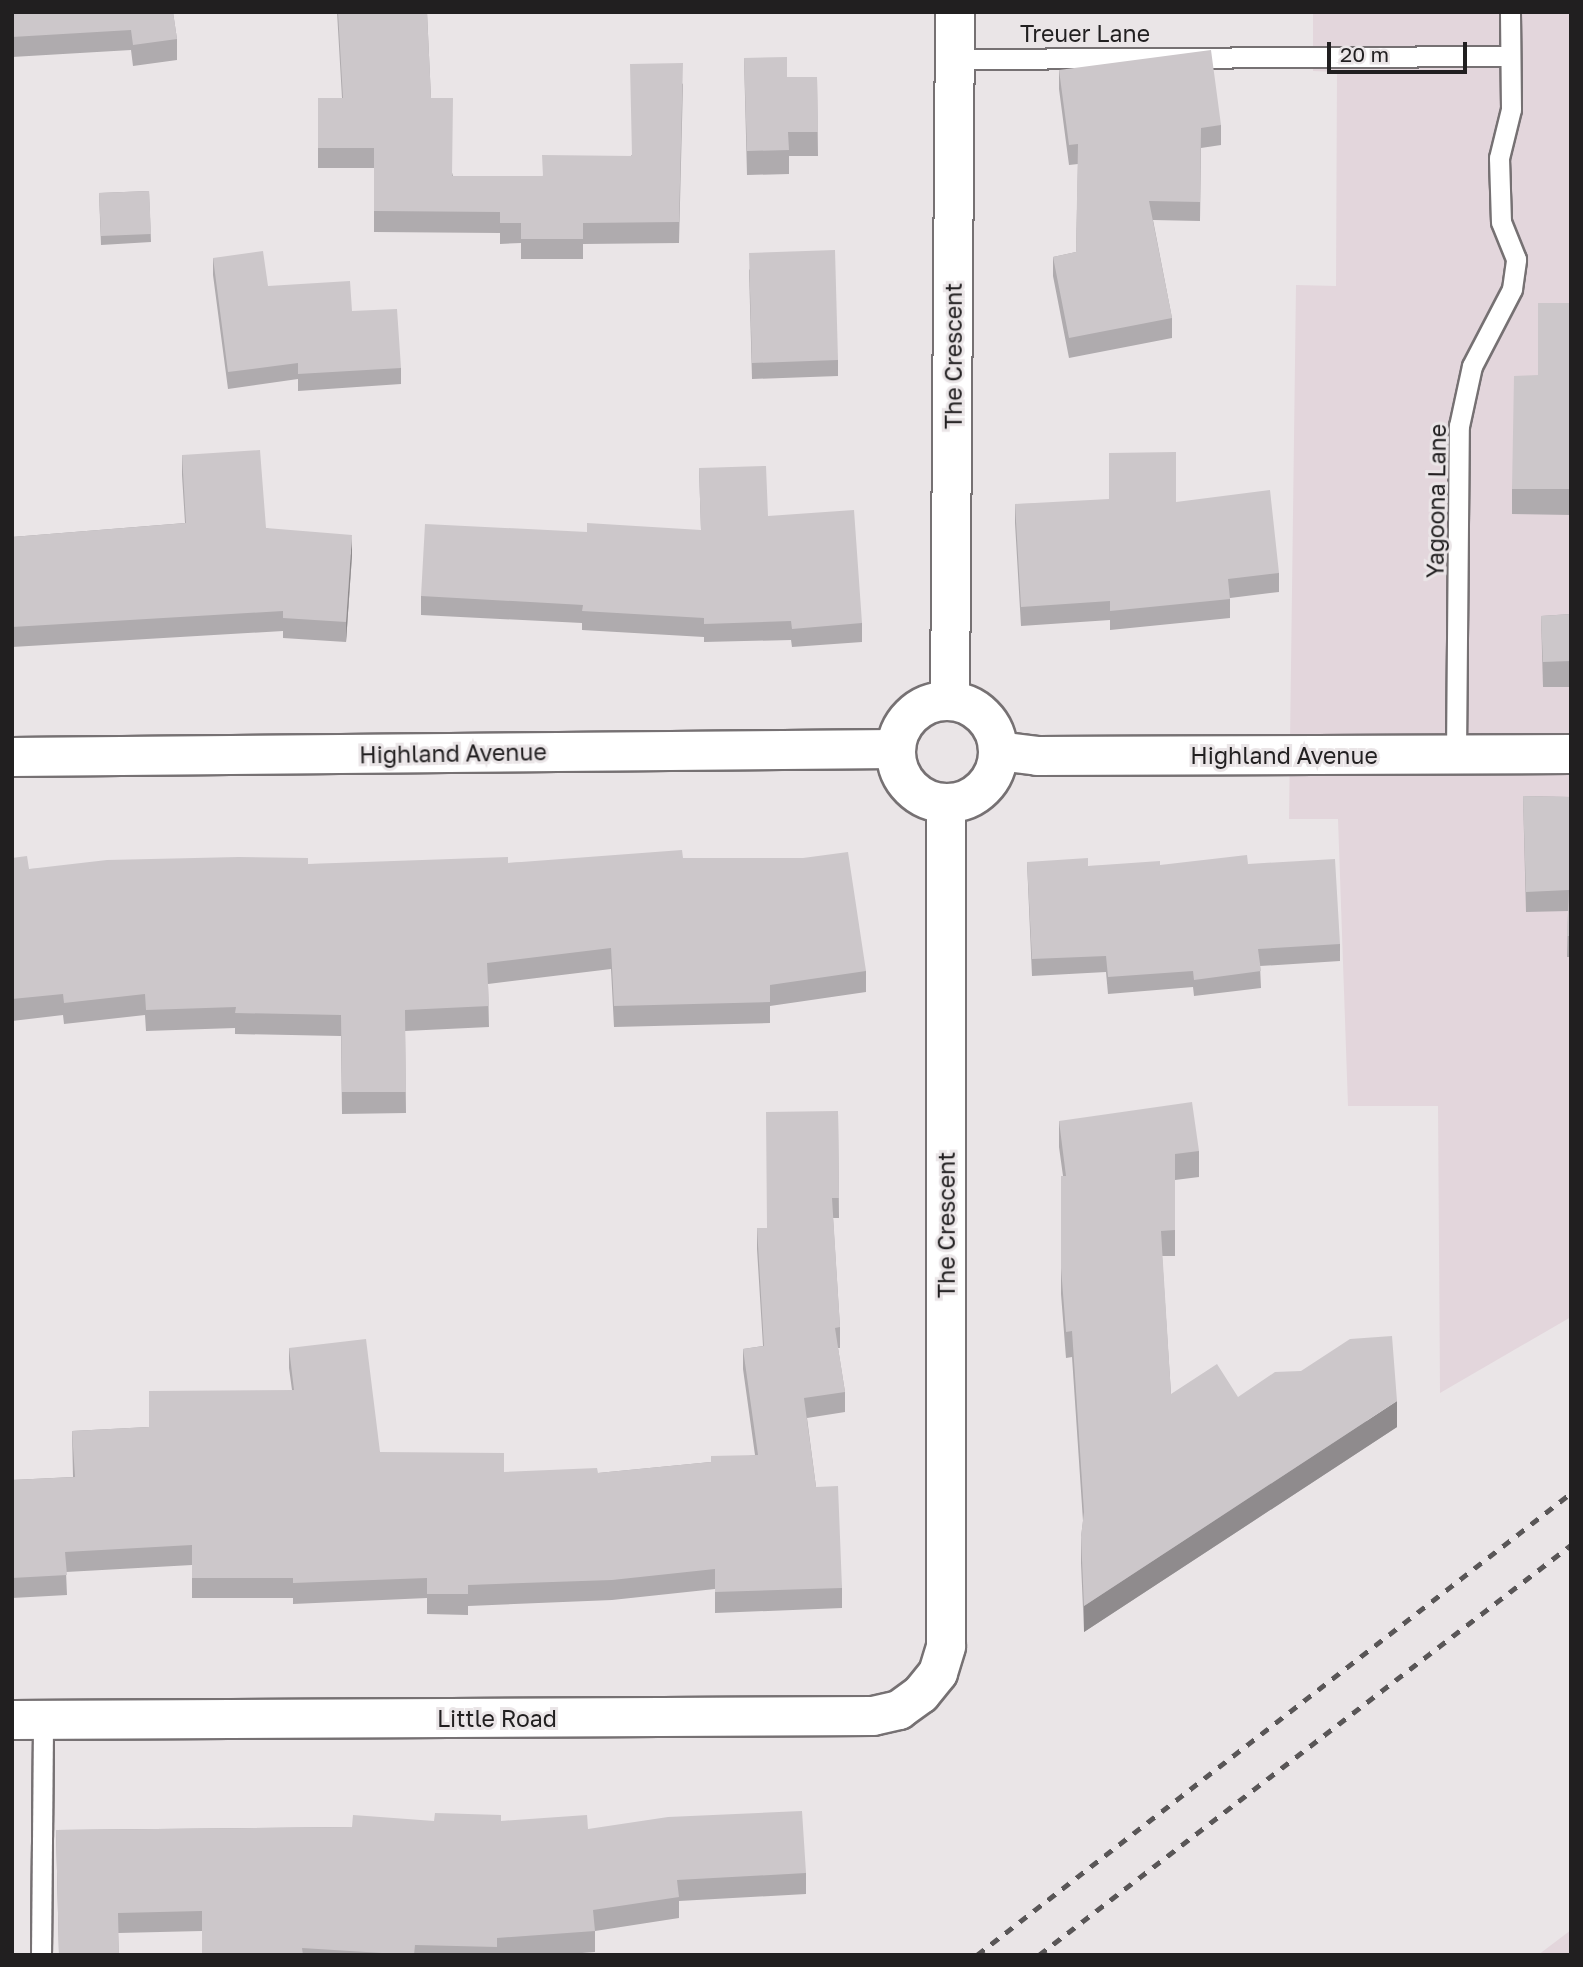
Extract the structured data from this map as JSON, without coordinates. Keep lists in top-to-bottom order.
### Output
{
  "streets": {
    "street": ["The Crescent", "Highland Avenue", "Little Road"],
    "lane": ["Treuer Lane", "Yagoona Lane"]
  },
  "crossings": [
    ["Treuer Lane", "The Crescent"],
    ["Treuer Lane", "Yagoona Lane"],
    ["The Crescent", "Highland Avenue"],
    ["The Crescent", "Little Road"],
    ["Yagoona Lane", "Highland Avenue"]
  ],
  "scale_bar": "20 m"
}
